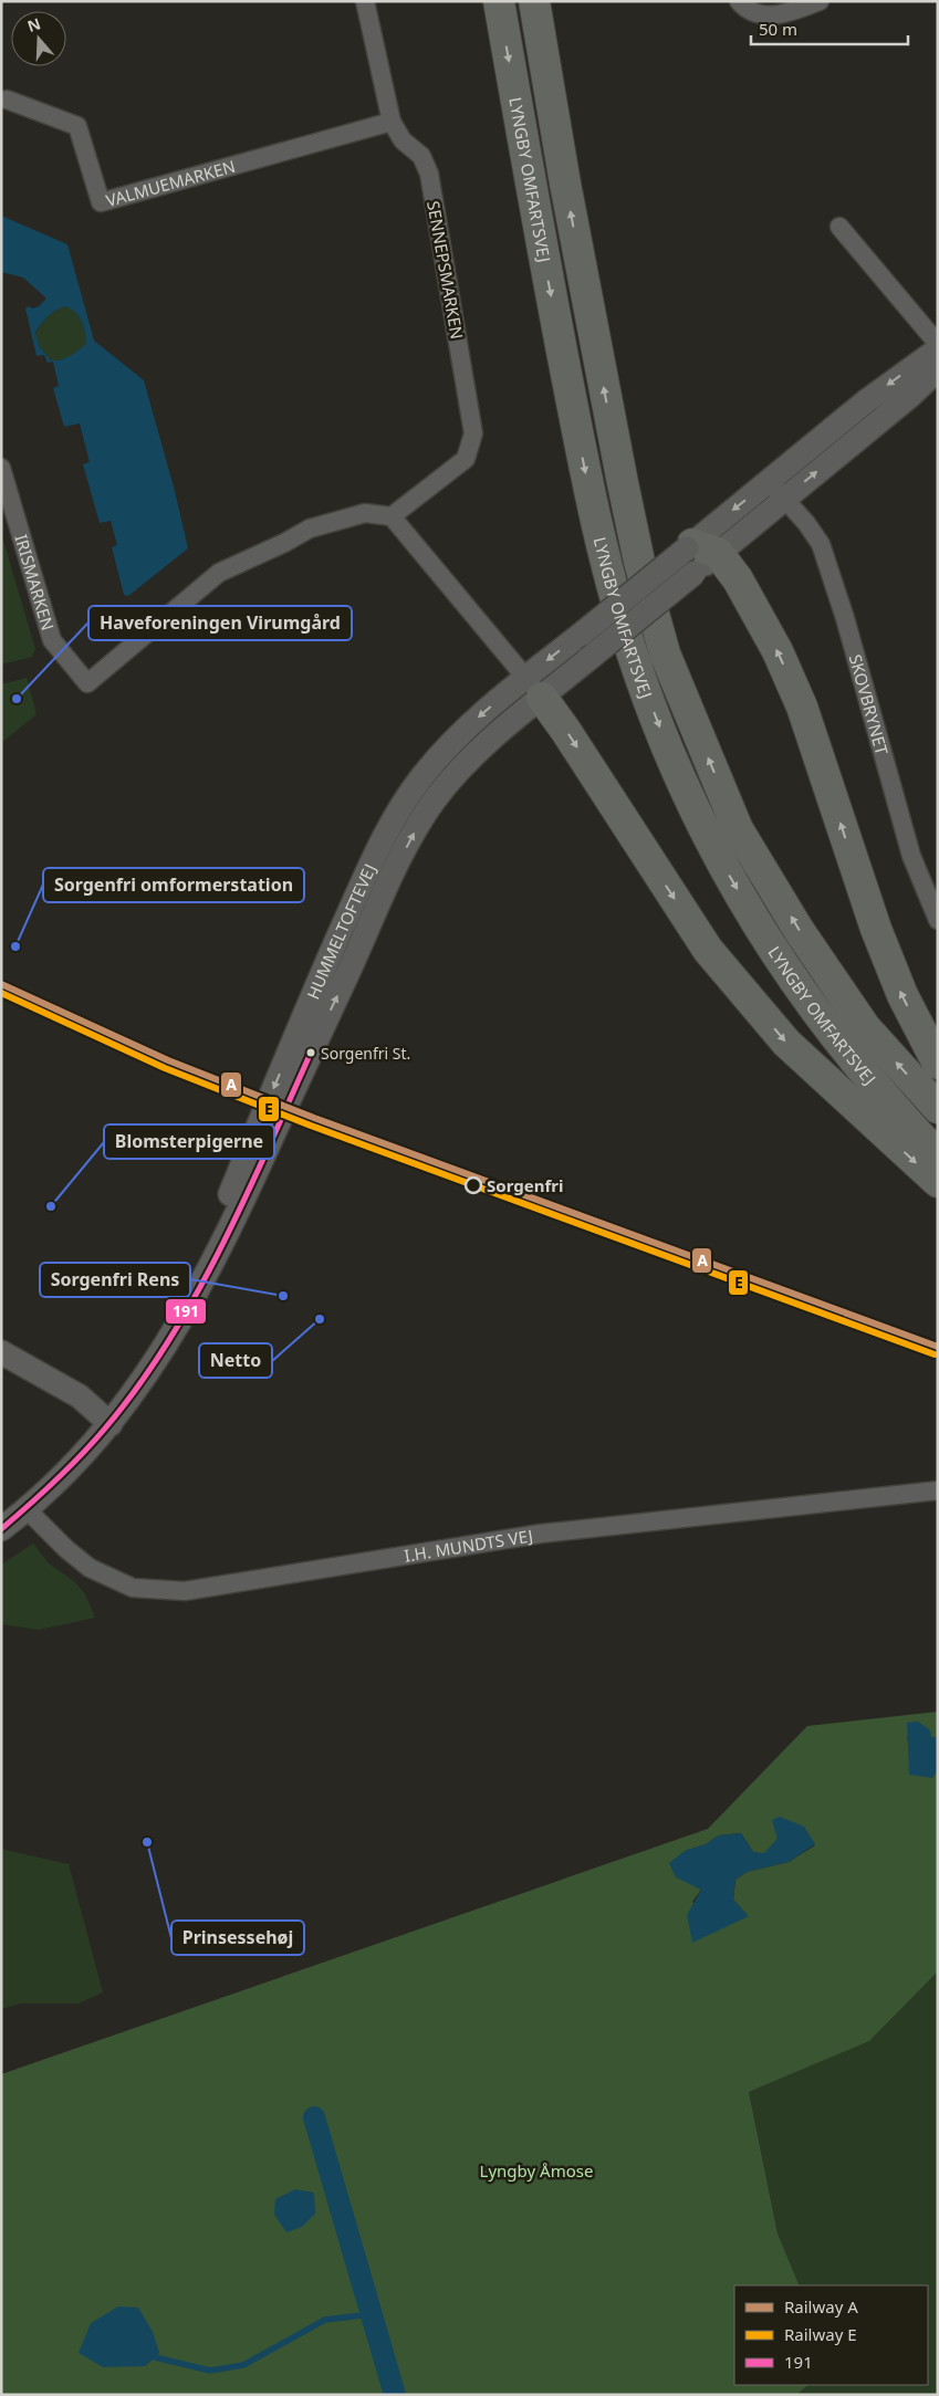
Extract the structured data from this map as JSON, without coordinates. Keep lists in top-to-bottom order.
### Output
{
  "streets": {
    "highway": ["LYNGBY OMFARTSVEJ"],
    "street": [
      "VALMUEMARKEN",
      "SENNEPSMARKEN",
      "IRISMARKEN",
      "SKOVBRYNET",
      "HUMMELTOFTEVEJ",
      "I.H. MUNDTS VEJ"
    ]
  },
  "crossings": [
    ["VALMUEMARKEN", "SENNEPSMARKEN"],
    ["SENNEPSMARKEN", "IRISMARKEN"],
    ["HUMMELTOFTEVEJ", "I.H. MUNDTS VEJ"]
  ],
  "parks": ["Lyngby Åmose"],
  "places": [
    "Haveforeningen Virumgård",
    "Sorgenfri omformerstation",
    "Sorgenfri St.",
    "Sorgenfri",
    "Blomsterpigerne",
    "Sorgenfri Rens",
    "Netto",
    "Prinsessehøj"
  ],
  "lines": ["rail line A", "rail line E", "transit line 191"],
  "legend": ["Railway A", "Railway E", "191"],
  "scale_bar": "50 m",
  "north": "top"
}
